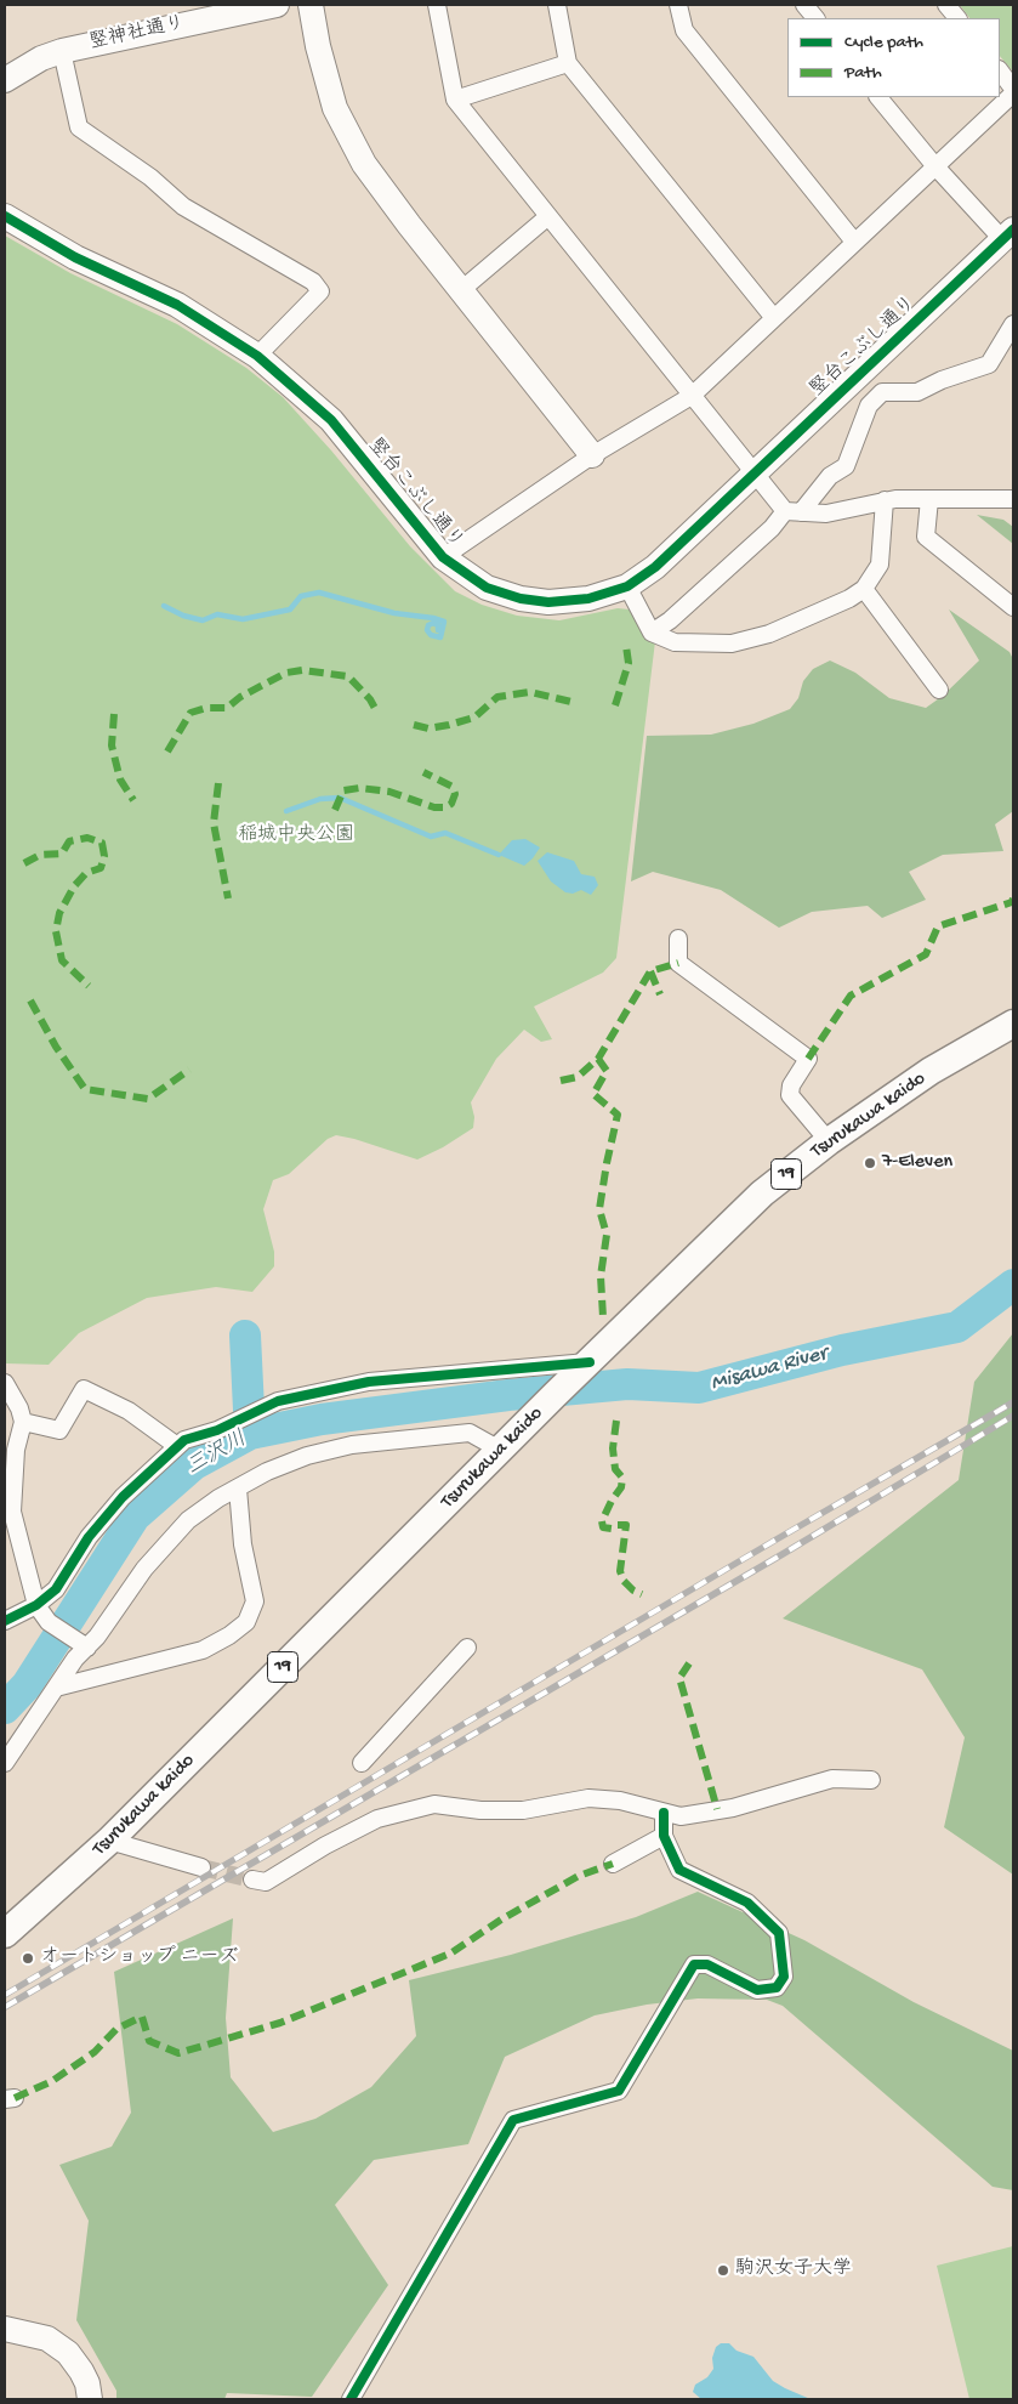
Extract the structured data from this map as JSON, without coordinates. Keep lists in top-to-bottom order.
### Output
{
  "streets": {
    "main road": ["Tsurukawa kaido", "19"],
    "street": ["竪神社通り", "竪台こぶし通り"]
  },
  "water": ["Misawa River", "三沢川"],
  "parks": ["稲城中央公園"],
  "places": ["7-Eleven", "オートショップ ニーズ", "駒沢女子大学"],
  "legend": ["Cycle path", "Path"]
}
